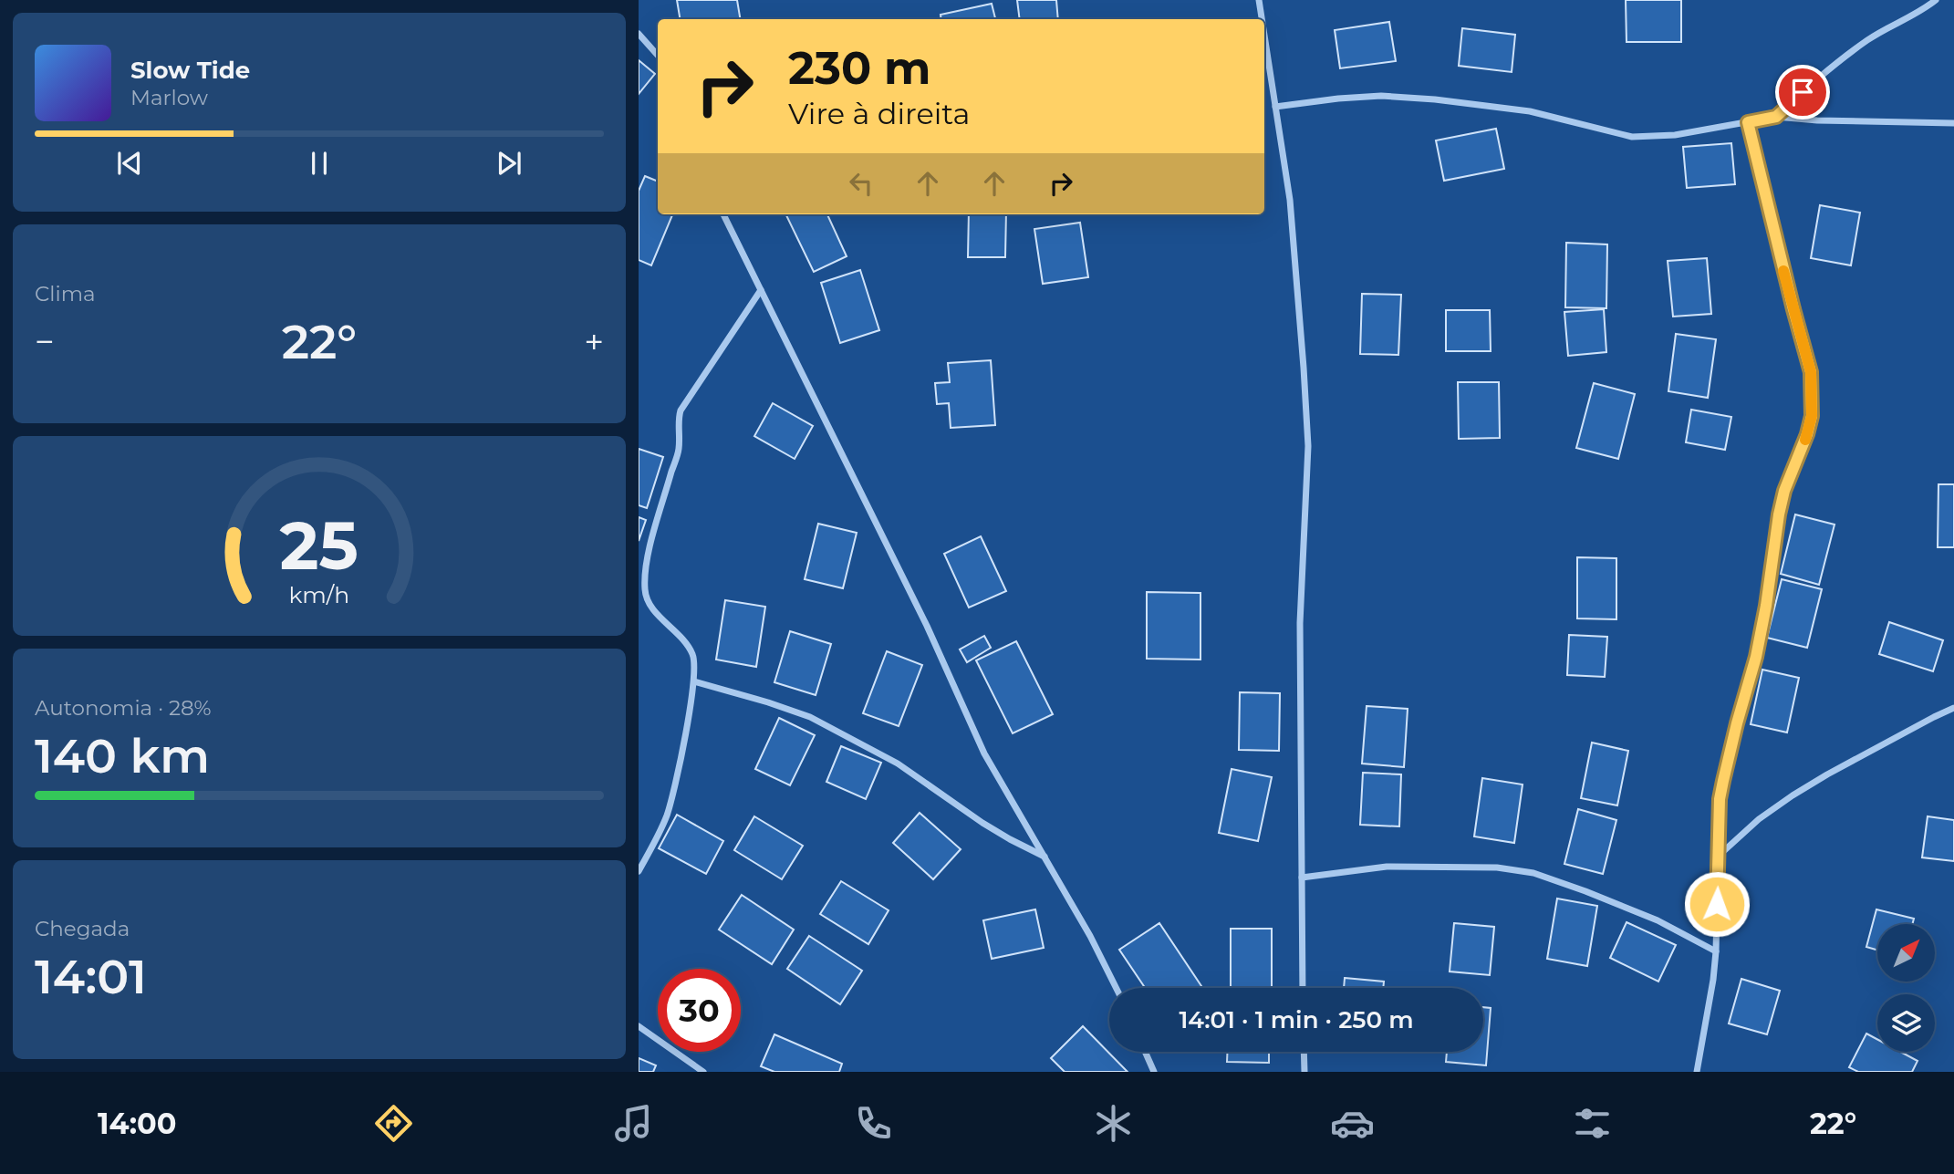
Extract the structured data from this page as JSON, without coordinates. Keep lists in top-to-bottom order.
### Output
{
  "north": "top right",
  "page": {
    "turn": ["230 m", "Vire à direita"],
    "song": ["Slow Tide", "Marlow"],
    "tile": [
      "Clima",
      ["Autonomia · 28%", "140 km"],
      ["Chegada", "14:01"]
    ],
    "heat": ["−", "22°", "+"],
    "limit": "30",
    "trip": "14:01 · 1 min · 250 m",
    "tabs": ["14:00", "22°"],
    "gauge": ["25", "km/h"]
  }
}
